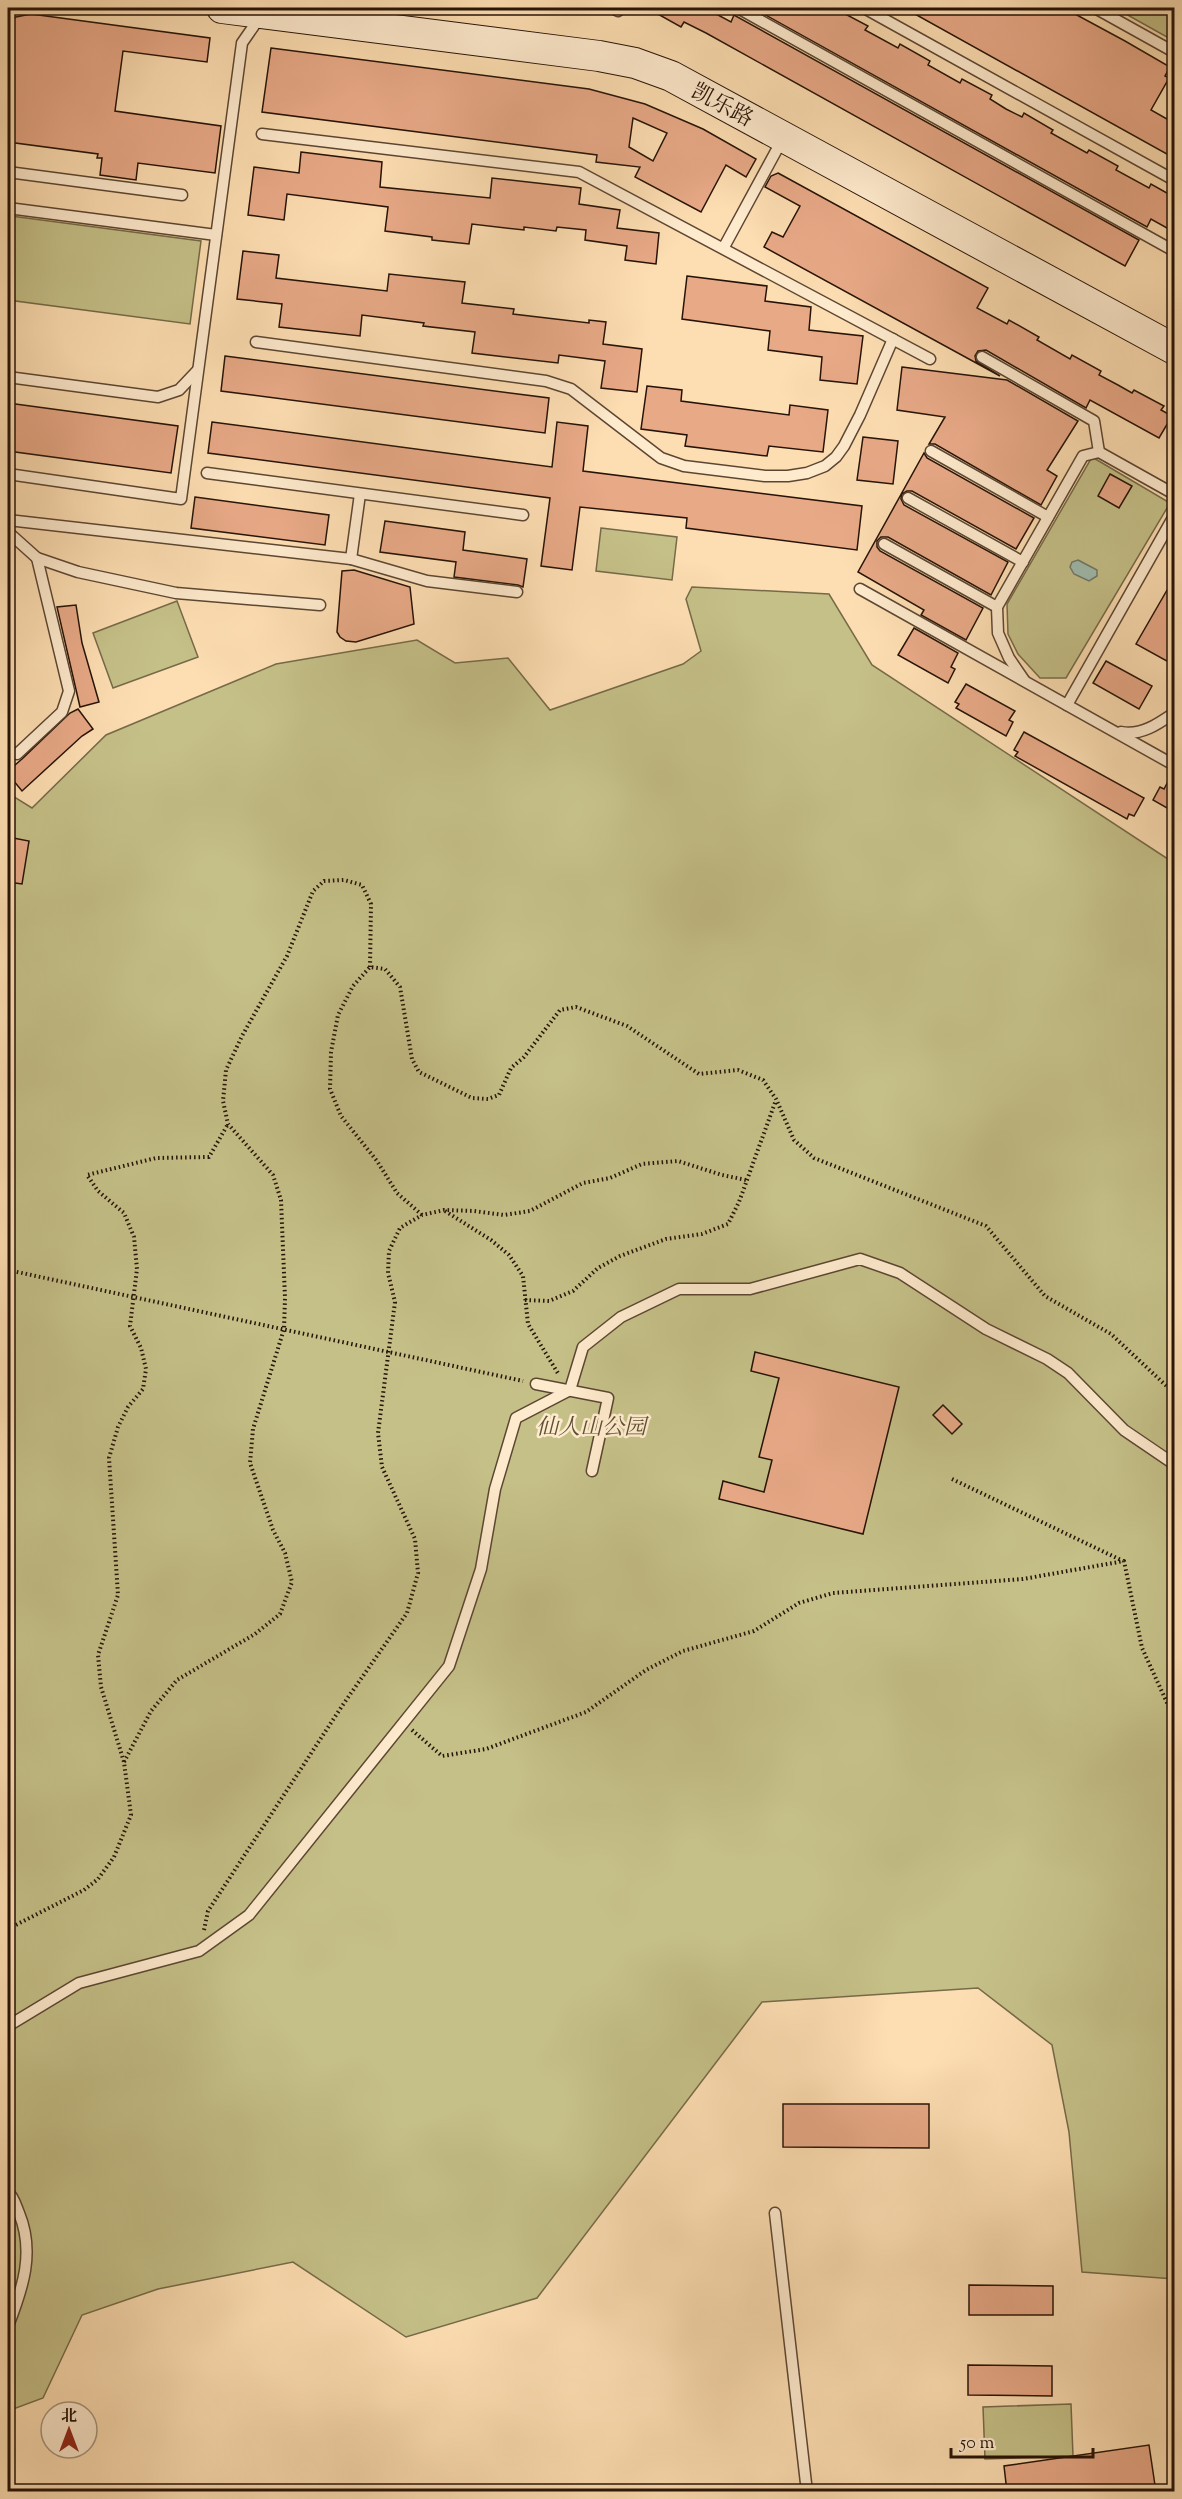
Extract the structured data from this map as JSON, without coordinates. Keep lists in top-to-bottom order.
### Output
{
  "streets": {
    "street": ["凯乐路"]
  },
  "parks": ["仙人山公园"],
  "scale_bar": "50 m",
  "north": "top"
}
